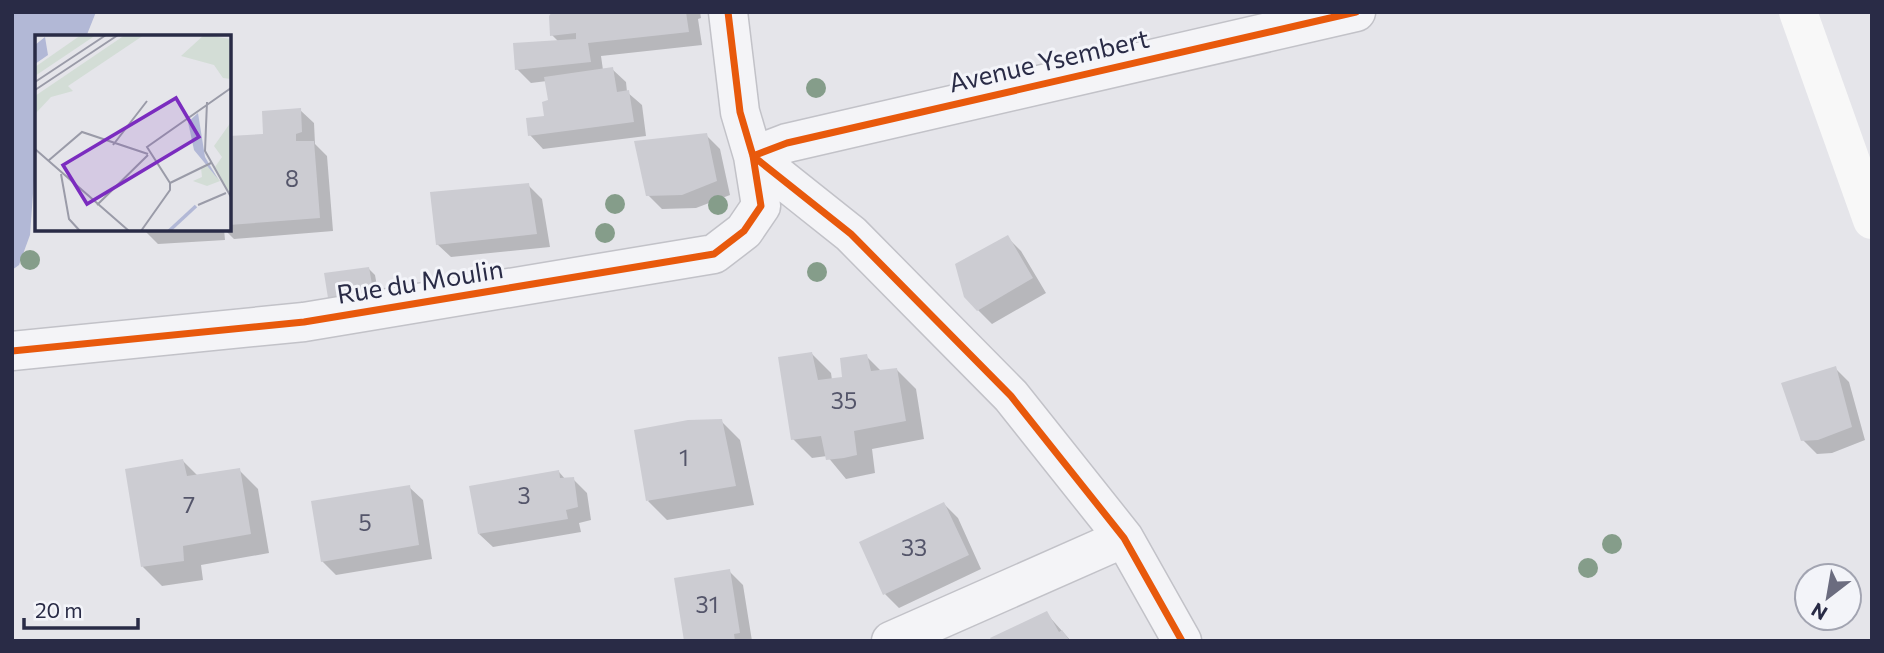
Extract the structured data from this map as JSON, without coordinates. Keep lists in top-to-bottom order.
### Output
{
  "streets": {
    "street": ["Avenue Ysembert", "Rue du Moulin"]
  },
  "crossings": [
    ["Avenue Ysembert", "Rue du Moulin"]
  ],
  "house_numbers": [
    "8",
    "35",
    "1",
    "3",
    "7",
    "5",
    "33",
    "31"
  ],
  "scale_bar": "20 m",
  "north": "bottom left"
}
